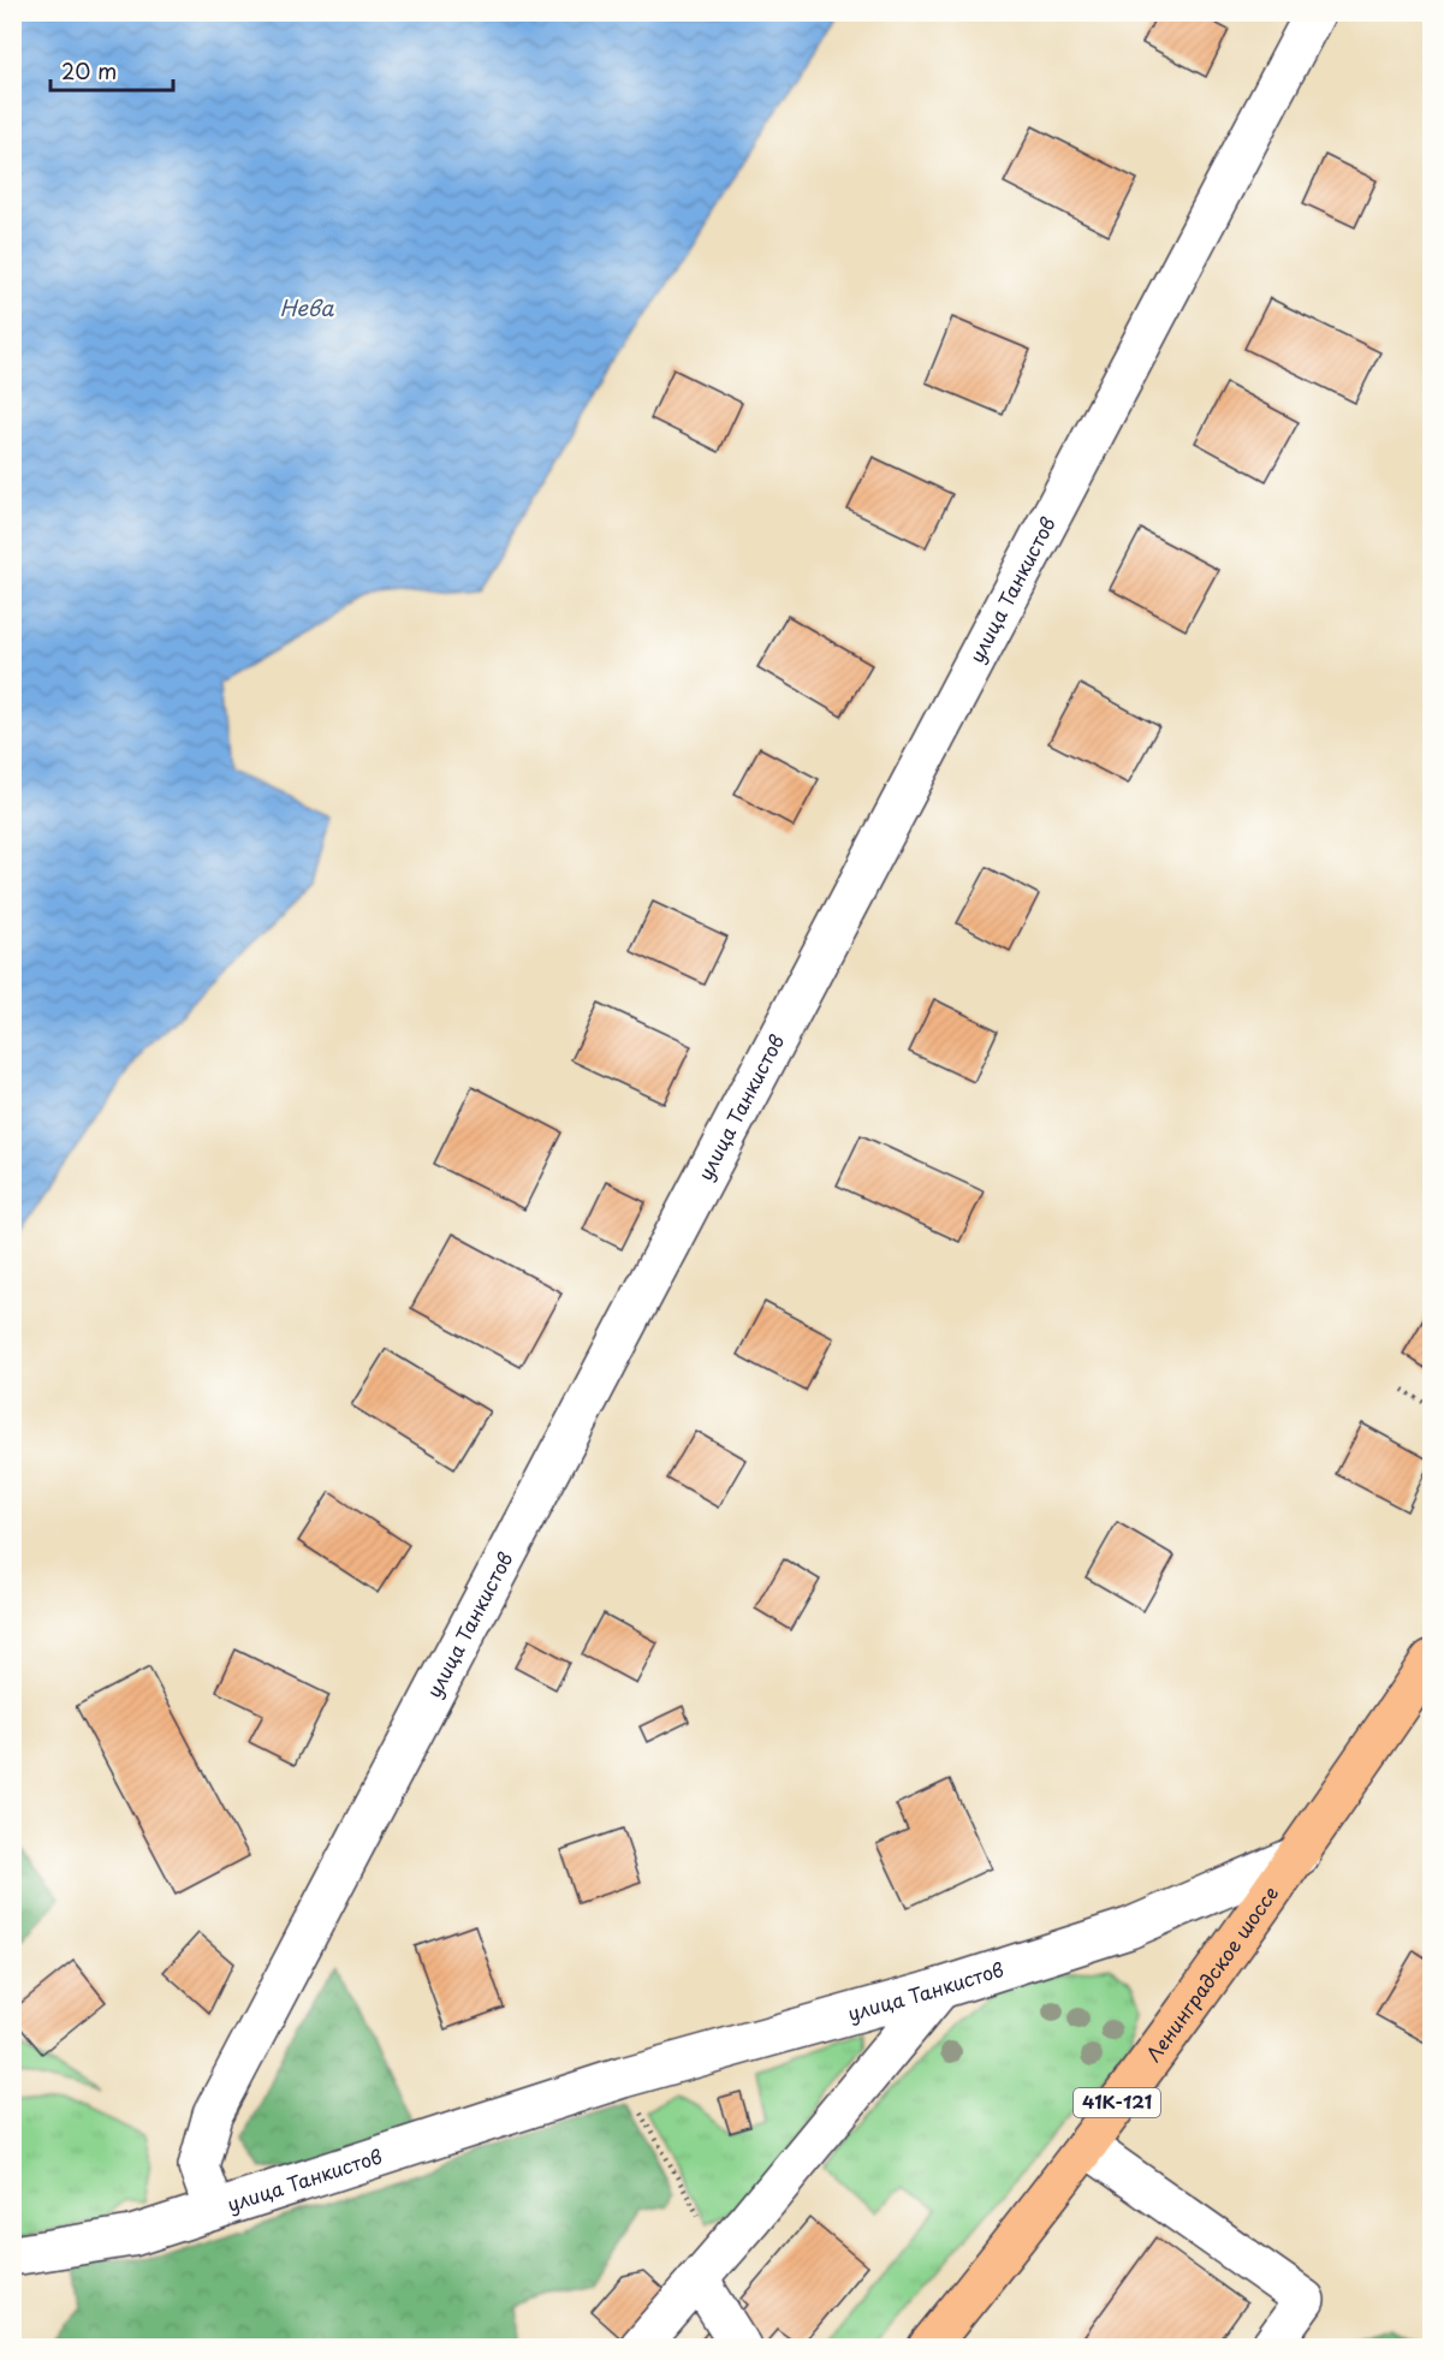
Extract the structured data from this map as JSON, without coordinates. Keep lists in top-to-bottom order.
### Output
{
  "streets": {
    "main road": ["Ленинградское шоссе", "41К-121"],
    "street": ["улица Танкистов"]
  },
  "crossings": [
    ["улица Танкистов", "Ленинградское шоссе"]
  ],
  "water": ["Нева"],
  "scale_bar": "20 m"
}
